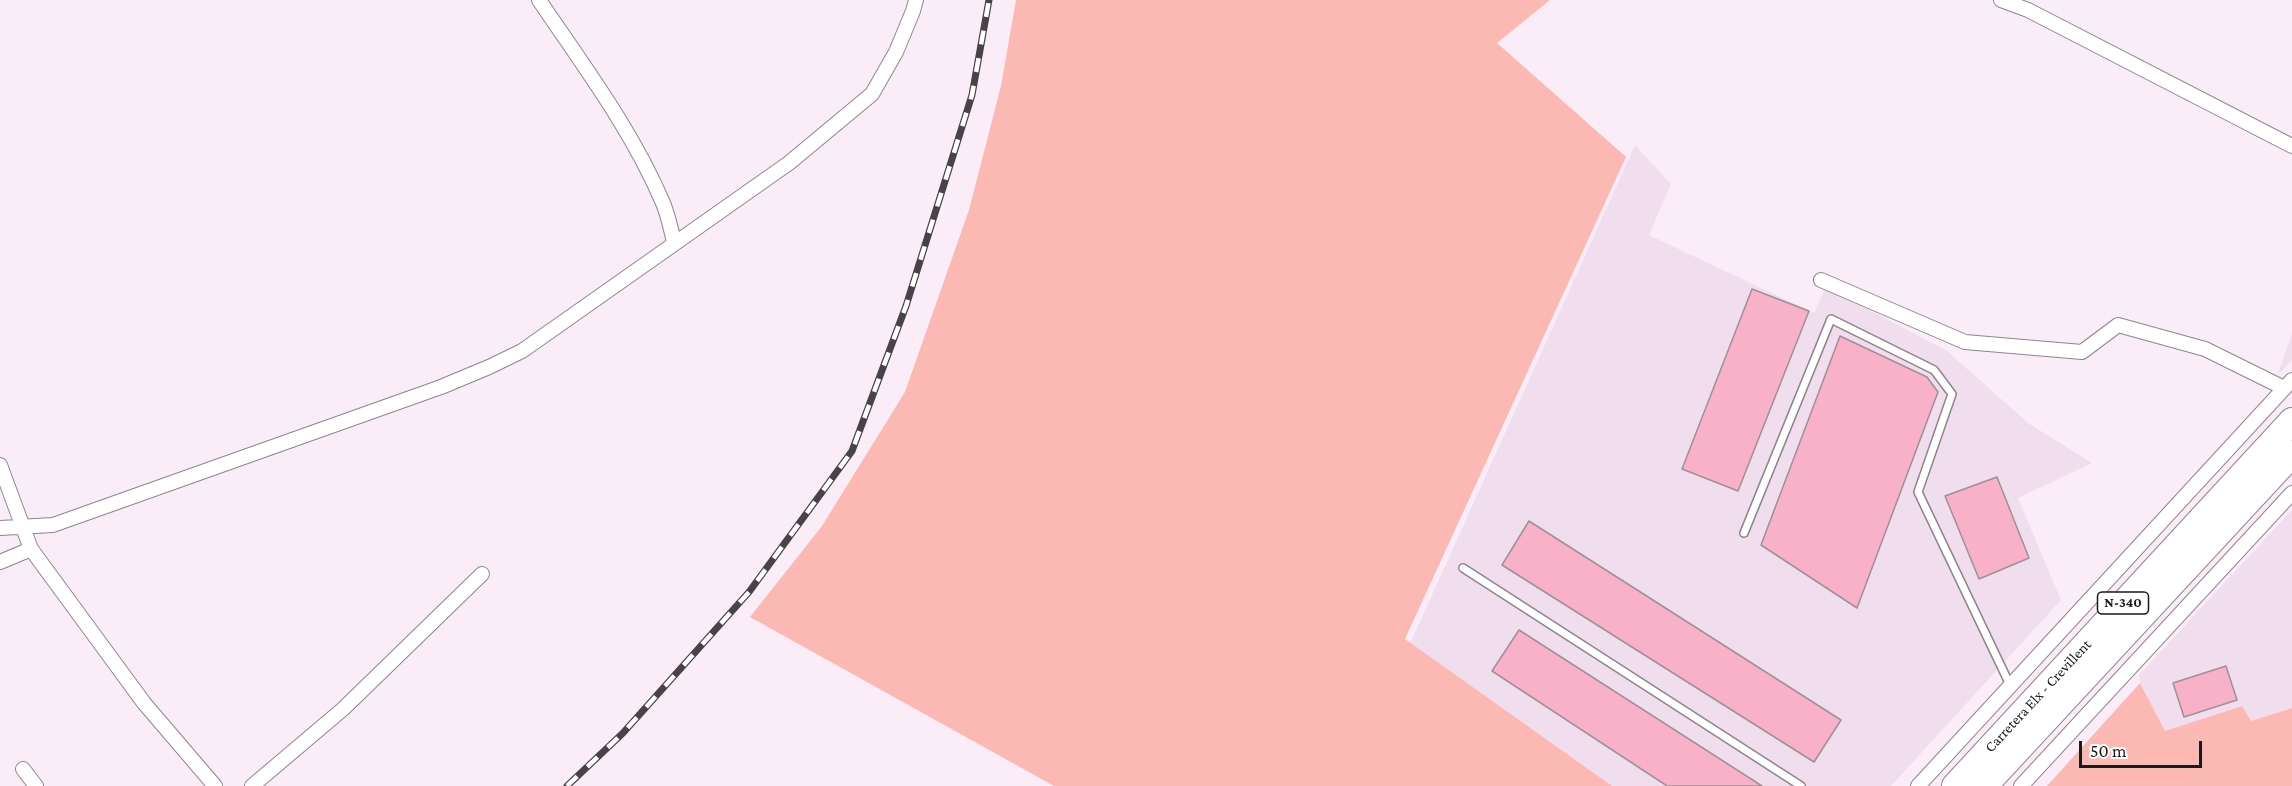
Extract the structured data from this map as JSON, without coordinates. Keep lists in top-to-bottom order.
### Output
{
  "streets": {
    "highway": ["N-340", "Carretera Elx - Crevillent"]
  },
  "scale_bar": "50 m"
}
